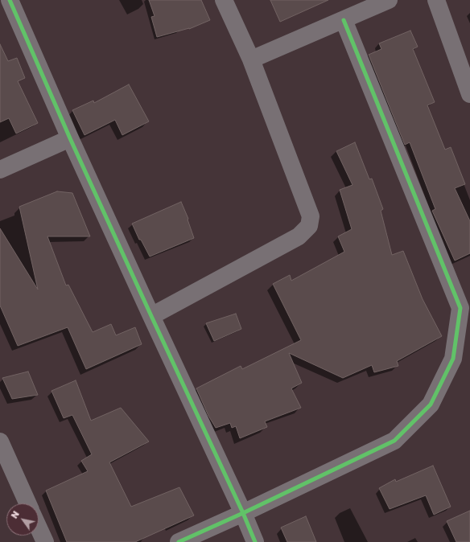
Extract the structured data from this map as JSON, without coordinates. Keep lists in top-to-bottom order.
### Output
{
  "north": "top left"
}
